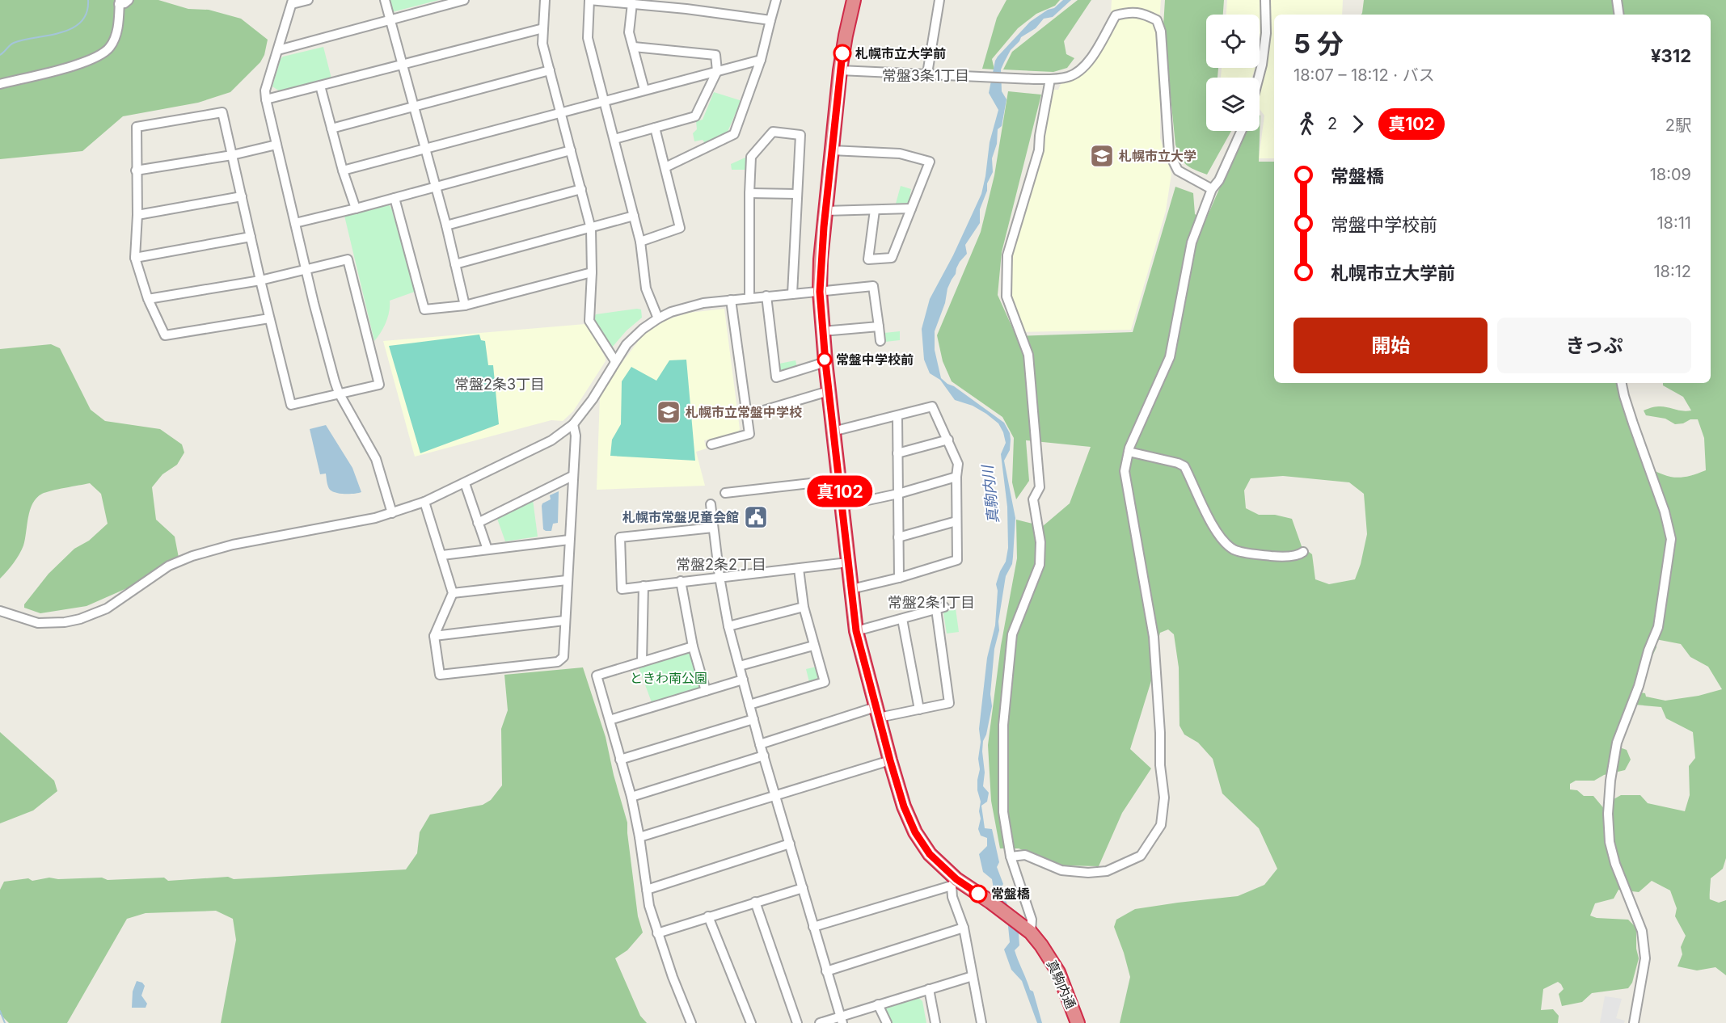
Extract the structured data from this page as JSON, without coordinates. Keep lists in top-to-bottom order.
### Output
{
  "streets": {
    "highway": ["真駒内通"]
  },
  "districts": [
    "常盤3条1丁目",
    "常盤2条3丁目",
    "常盤2条2丁目",
    "常盤2条1丁目"
  ],
  "water": ["真駒内川"],
  "parks": ["ときわ南公園"],
  "places": {
    "other": ["札幌市立大学前", "常盤中学校前", "常盤橋"],
    "school or university": ["札幌市立大学", "札幌市立常盤中学校"],
    "public building": ["札幌市常盤児童会館"]
  },
  "lines": ["bus line 真102"],
  "page": {
    "on_map": "真102",
    "heading": ["5 分", "18:07 – 18:12 · バス", "¥312"],
    "legs": ["2", "真102", "2駅"],
    "list": [
      {
        "name": "常盤橋",
        "value": "18:09"
      },
      {
        "name": "常盤中学校前",
        "value": "18:11"
      },
      {
        "name": "札幌市立大学前",
        "value": "18:12"
      }
    ],
    "buttons": ["開始", "きっぷ"]
  }
}
